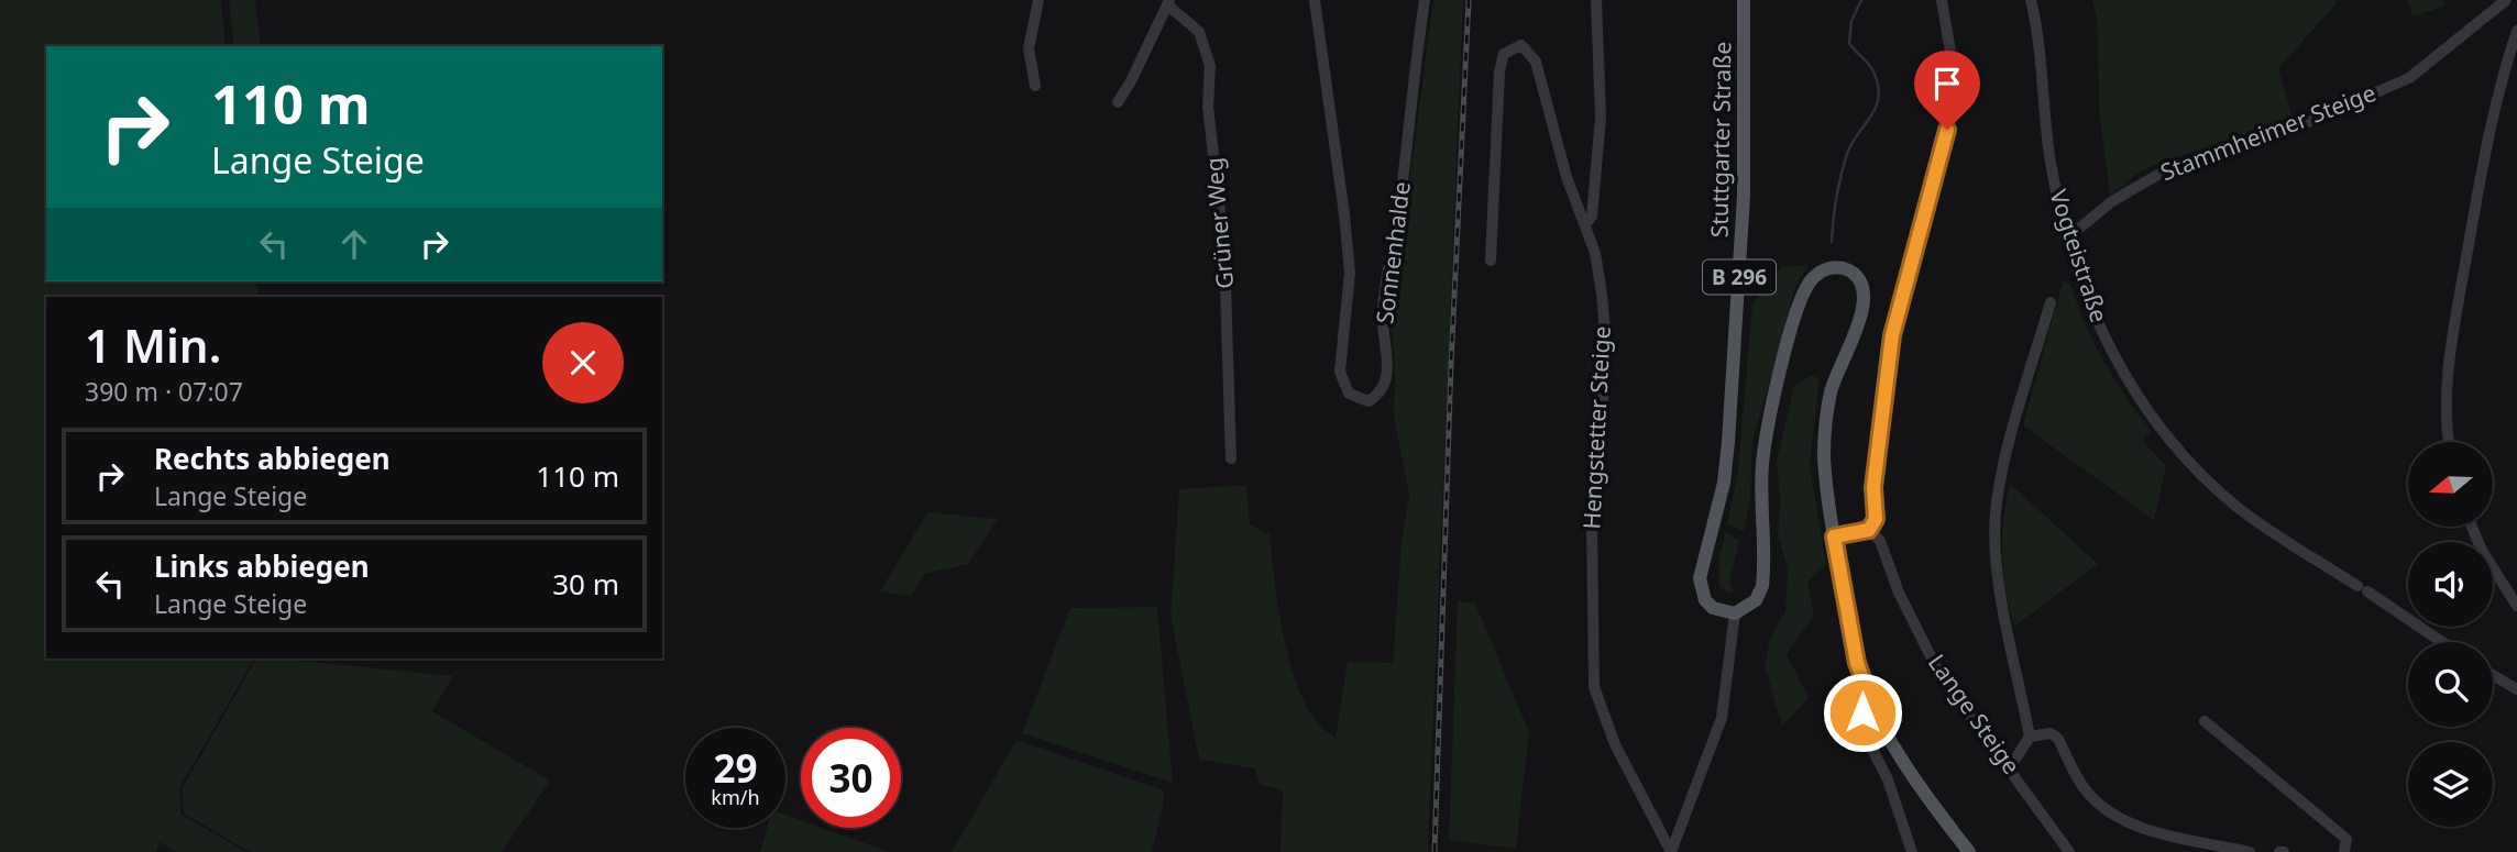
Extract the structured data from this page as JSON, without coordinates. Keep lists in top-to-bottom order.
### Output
{
  "streets": {
    "main road": ["Stuttgarter Straße", "B 296"],
    "street": [
      "Stammheimer Steige",
      "Grüner Weg",
      "Sonnenhalde",
      "Vogteistraße",
      "Hengstetter Steige",
      "Lange Steige"
    ]
  },
  "crossings": [
    ["Stammheimer Steige", "Vogteistraße"],
    ["Stuttgarter Straße", "B 296"]
  ],
  "north": "left",
  "page": {
    "turn": ["110 m", "Lange Steige"],
    "heading": ["1 Min.", "390 m · 07:07"],
    "list": [
      {
        "name": "Rechts abbiegen",
        "note": "Lange Steige",
        "value": "110 m"
      },
      {
        "name": "Links abbiegen",
        "note": "Lange Steige",
        "value": "30 m"
      }
    ],
    "speed": "29 km/h",
    "limit": "30"
  }
}
